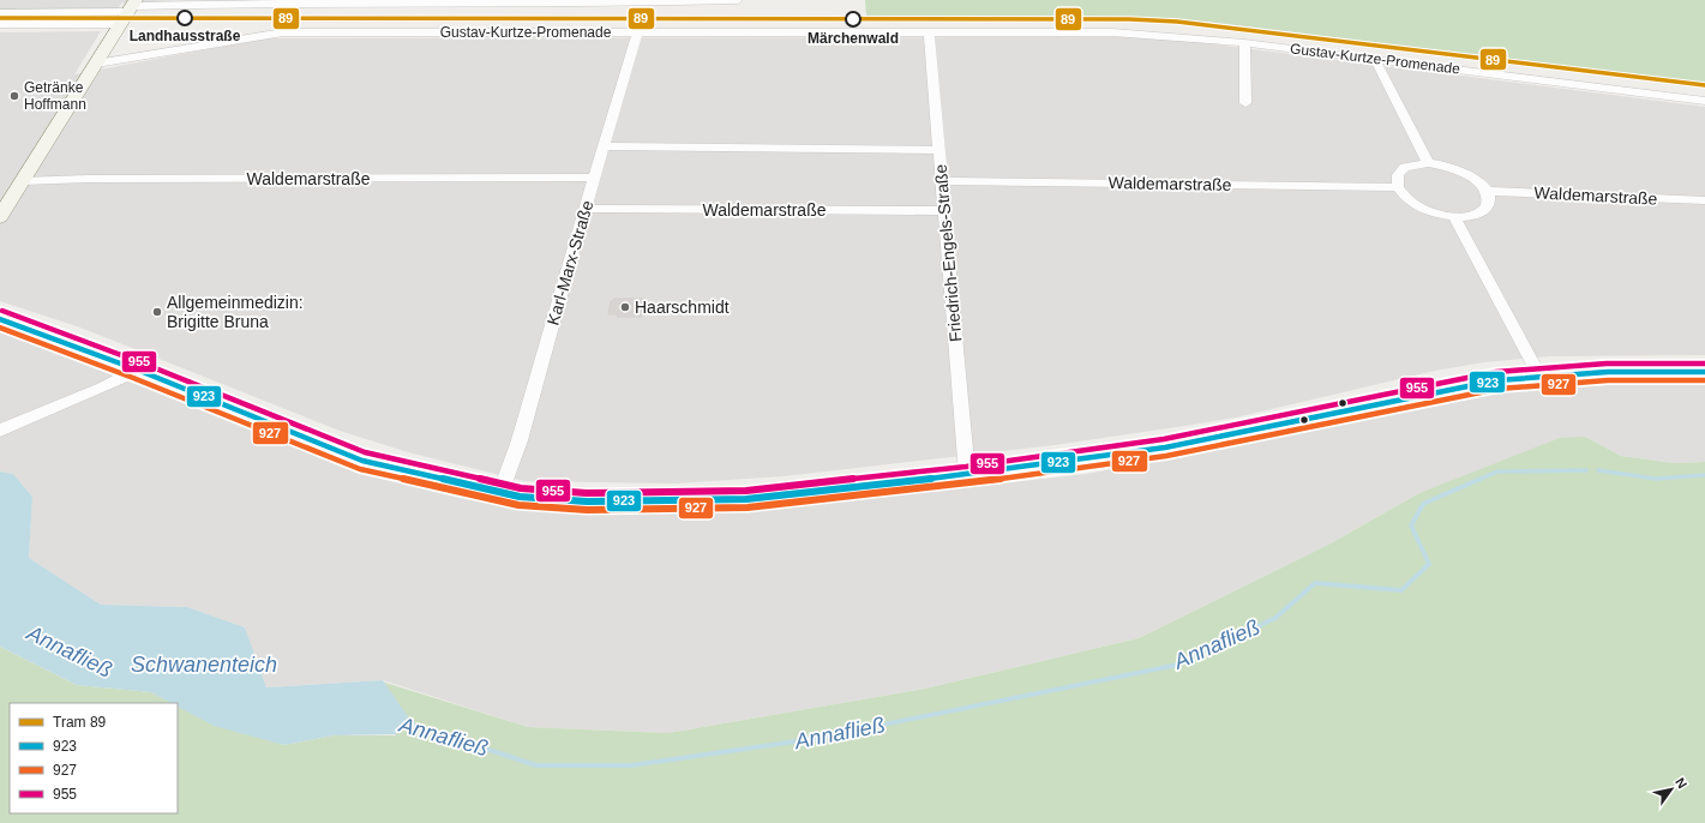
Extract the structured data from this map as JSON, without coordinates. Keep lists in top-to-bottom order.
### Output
{
  "streets": {
    "street": [
      "Gustav-Kurtze-Promenade",
      "Waldemarstraße",
      "Friedrich-Engels-Straße",
      "Karl-Marx-Straße"
    ]
  },
  "crossings": [
    ["Gustav-Kurtze-Promenade", "Friedrich-Engels-Straße"],
    ["Gustav-Kurtze-Promenade", "Karl-Marx-Straße"],
    ["Waldemarstraße", "Friedrich-Engels-Straße"],
    ["Waldemarstraße", "Karl-Marx-Straße"]
  ],
  "water": ["Annafließ", "Schwanenteich"],
  "places": [
    "Landhausstraße",
    "Märchenwald",
    "Getränke Hoffmann",
    "Haarschmidt",
    "Allgemeinmedizin: Brigitte Bruna"
  ],
  "lines": [
    "tram line 89",
    "transit line 955",
    "transit line 923",
    "transit line 927"
  ],
  "legend": [
    "Tram 89",
    "923",
    "927",
    "955"
  ],
  "north": "top right"
}
